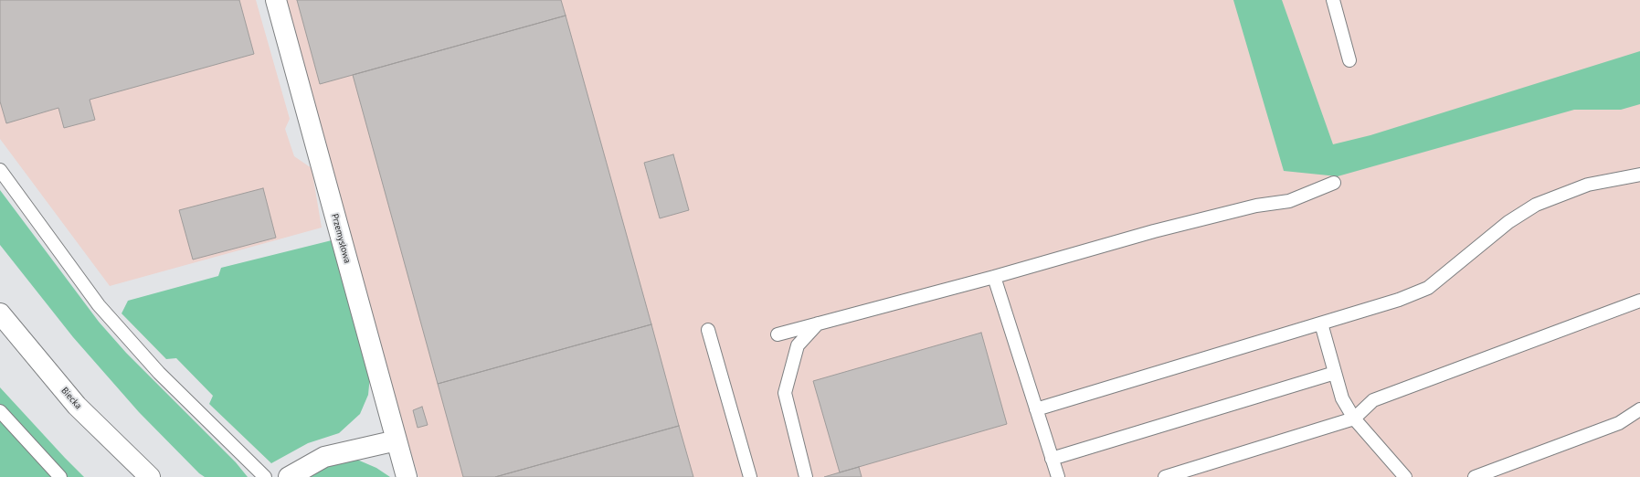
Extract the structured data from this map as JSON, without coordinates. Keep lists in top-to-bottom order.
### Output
{
  "streets": {
    "street": ["Przemysłowa", "Biecka"]
  }
}
